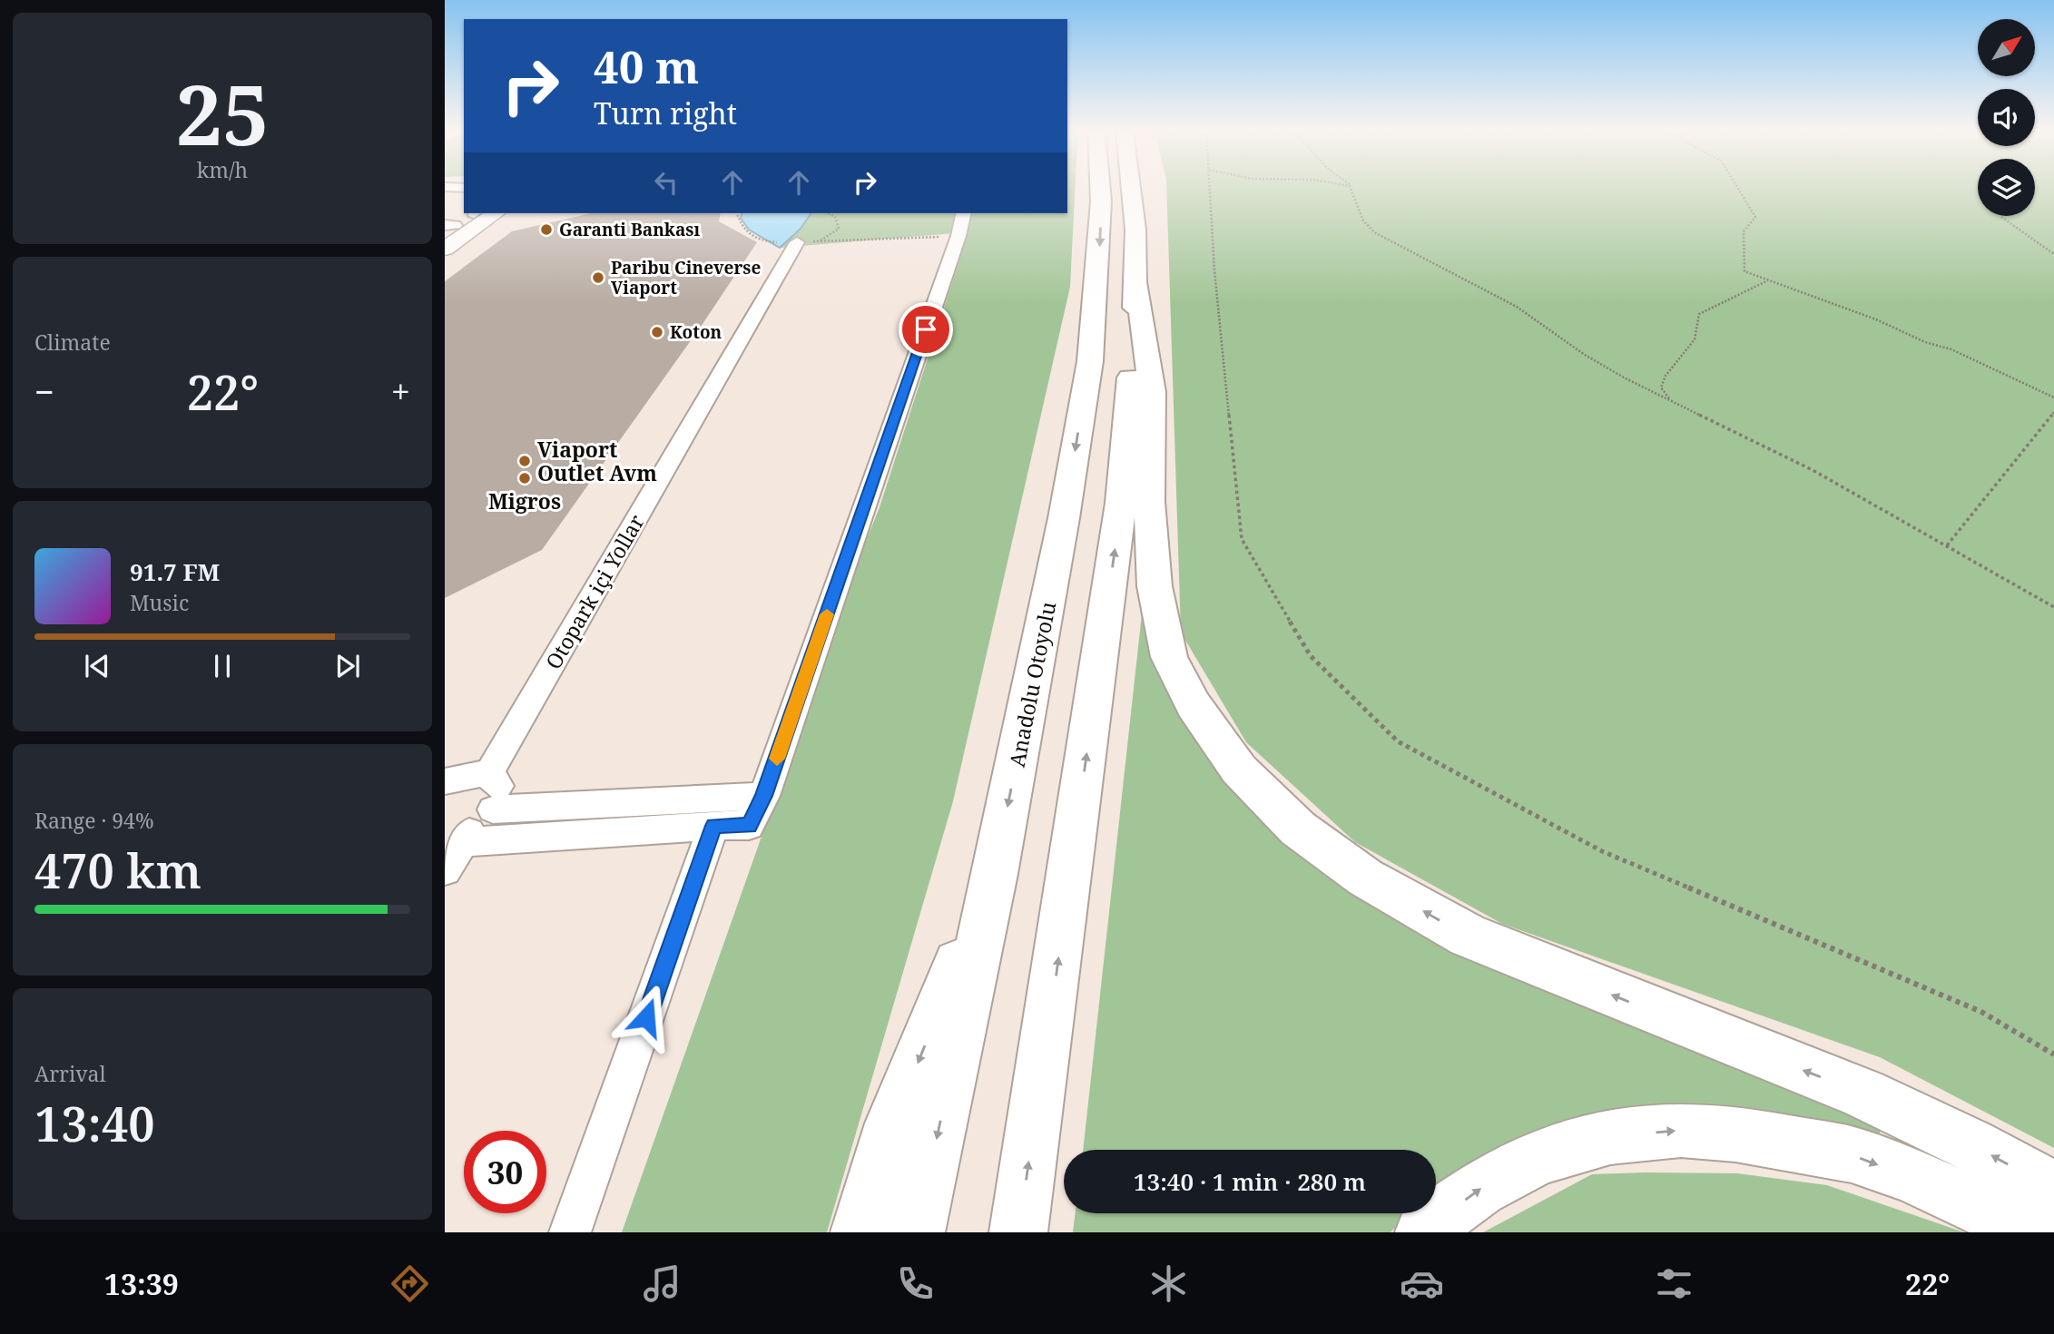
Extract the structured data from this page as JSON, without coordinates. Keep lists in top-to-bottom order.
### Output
{
  "streets": {
    "highway": ["Anadolu Otoyolu"],
    "street": ["Otopark içi Yollar"]
  },
  "places": [
    "Garanti Bankası",
    "Paribu Cineverse Viaport",
    "Koton",
    "Viaport Outlet Avm",
    "Migros"
  ],
  "north": "top right",
  "page": {
    "tile": [
      ["25", "km/h"],
      "Climate",
      ["Range · 94%", "470 km"],
      ["Arrival", "13:40"]
    ],
    "turn": ["40 m", "Turn right"],
    "heat": ["−", "22°", "+"],
    "song": ["91.7 FM", "Music"],
    "limit": "30",
    "trip": "13:40 · 1 min · 280 m",
    "tabs": ["13:39", "22°"]
  }
}
